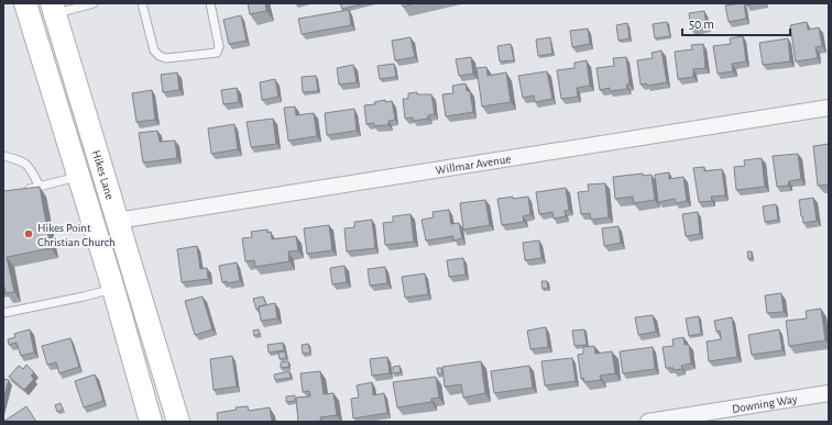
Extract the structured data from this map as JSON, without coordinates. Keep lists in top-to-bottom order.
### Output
{
  "streets": {
    "main road": ["Hikes Lane"],
    "street": ["Willmar Avenue", "Downing Way"]
  },
  "crossings": [
    ["Willmar Avenue", "Hikes Lane"]
  ],
  "places": ["Hikes Point Christian Church"],
  "scale_bar": "50 m"
}
